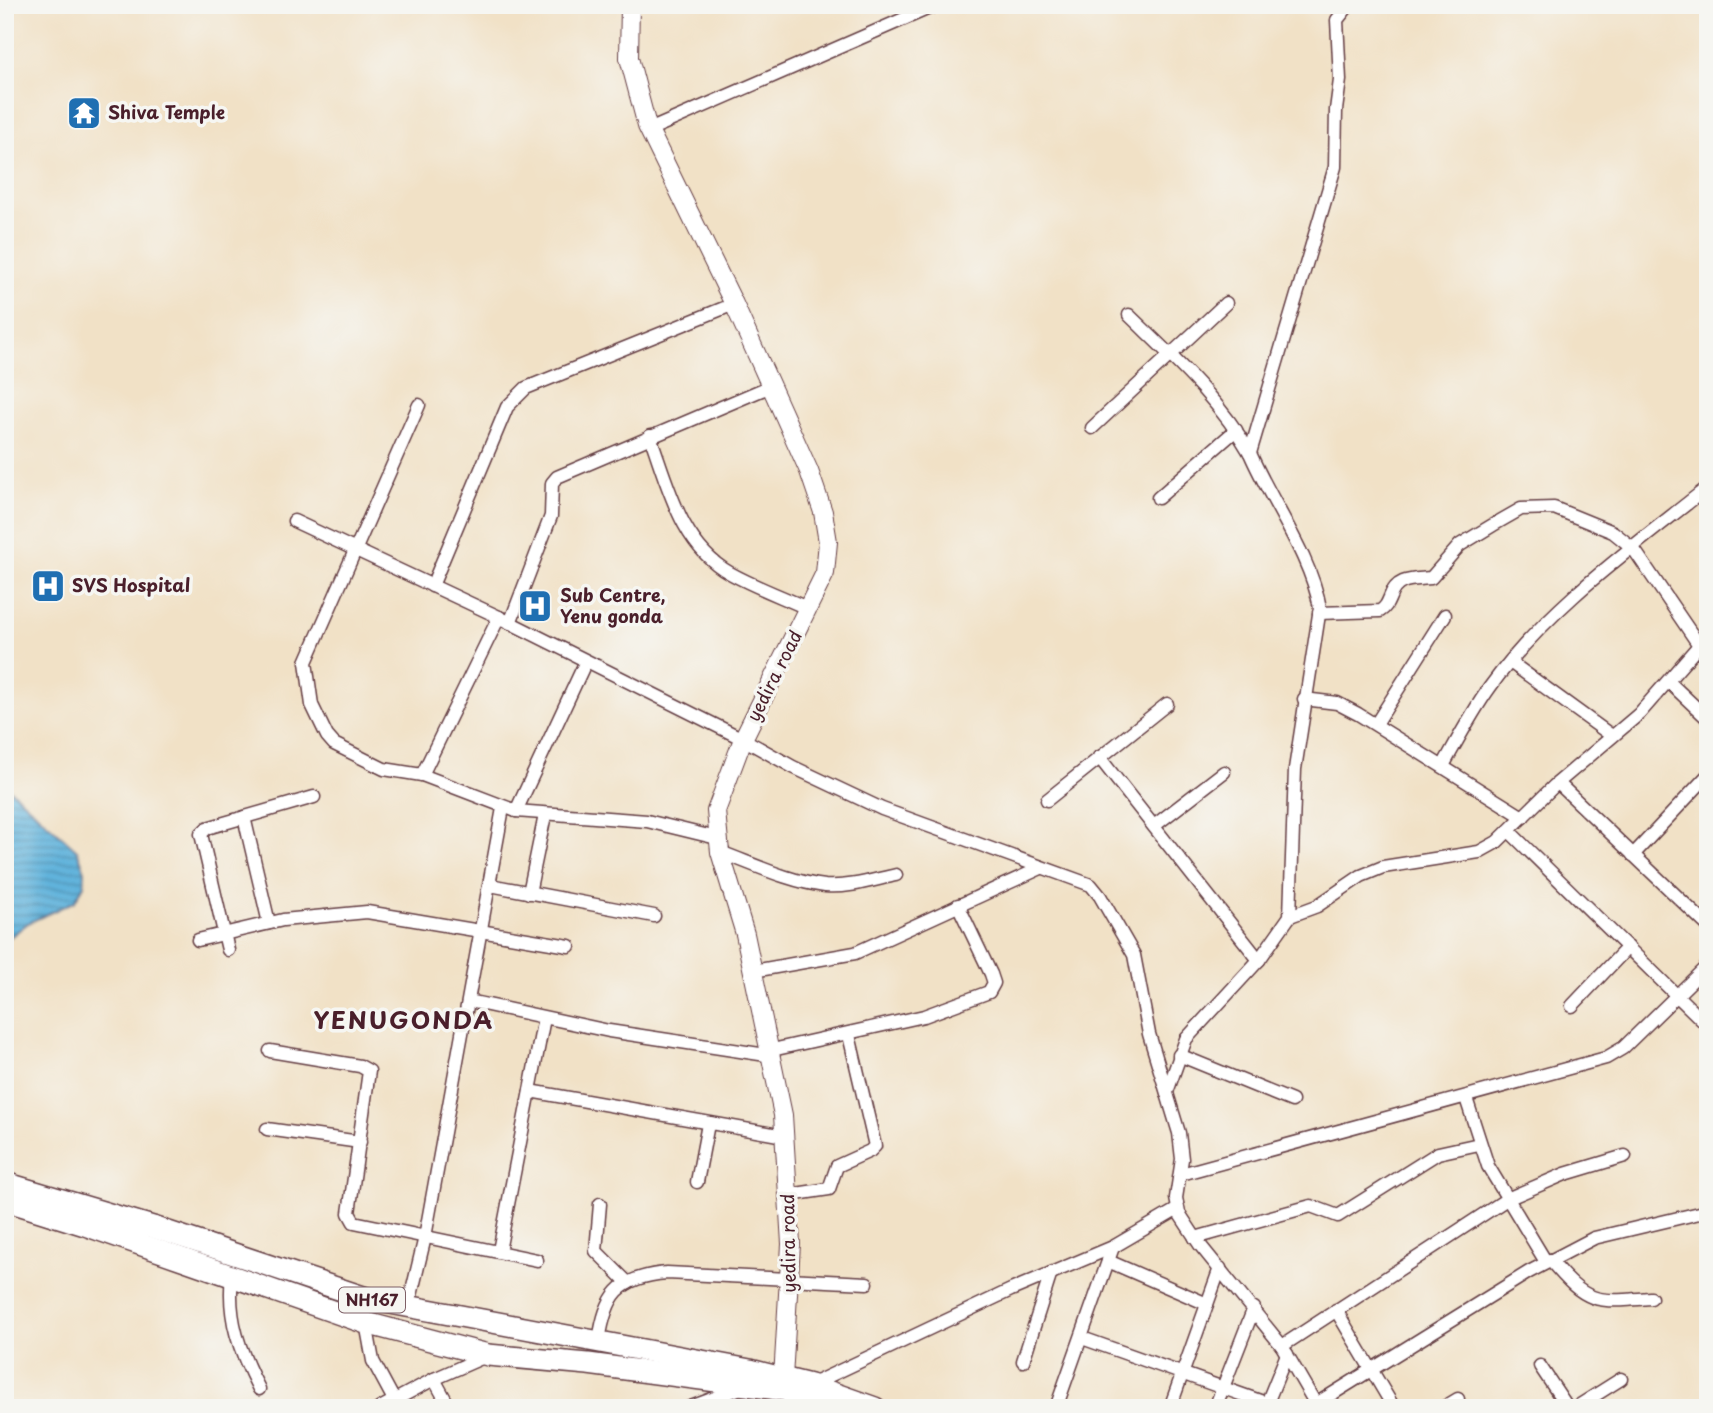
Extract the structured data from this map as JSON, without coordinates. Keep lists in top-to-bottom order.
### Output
{
  "streets": {
    "highway": ["NH167"],
    "main road": ["yedira road"]
  },
  "crossings": [
    ["yedira road", "NH167"]
  ],
  "districts": ["YENUGONDA"],
  "places": {
    "temple": ["Shiva Temple"],
    "hospital": ["SVS Hospital", "Sub Centre, Yenu gonda"]
  }
}
